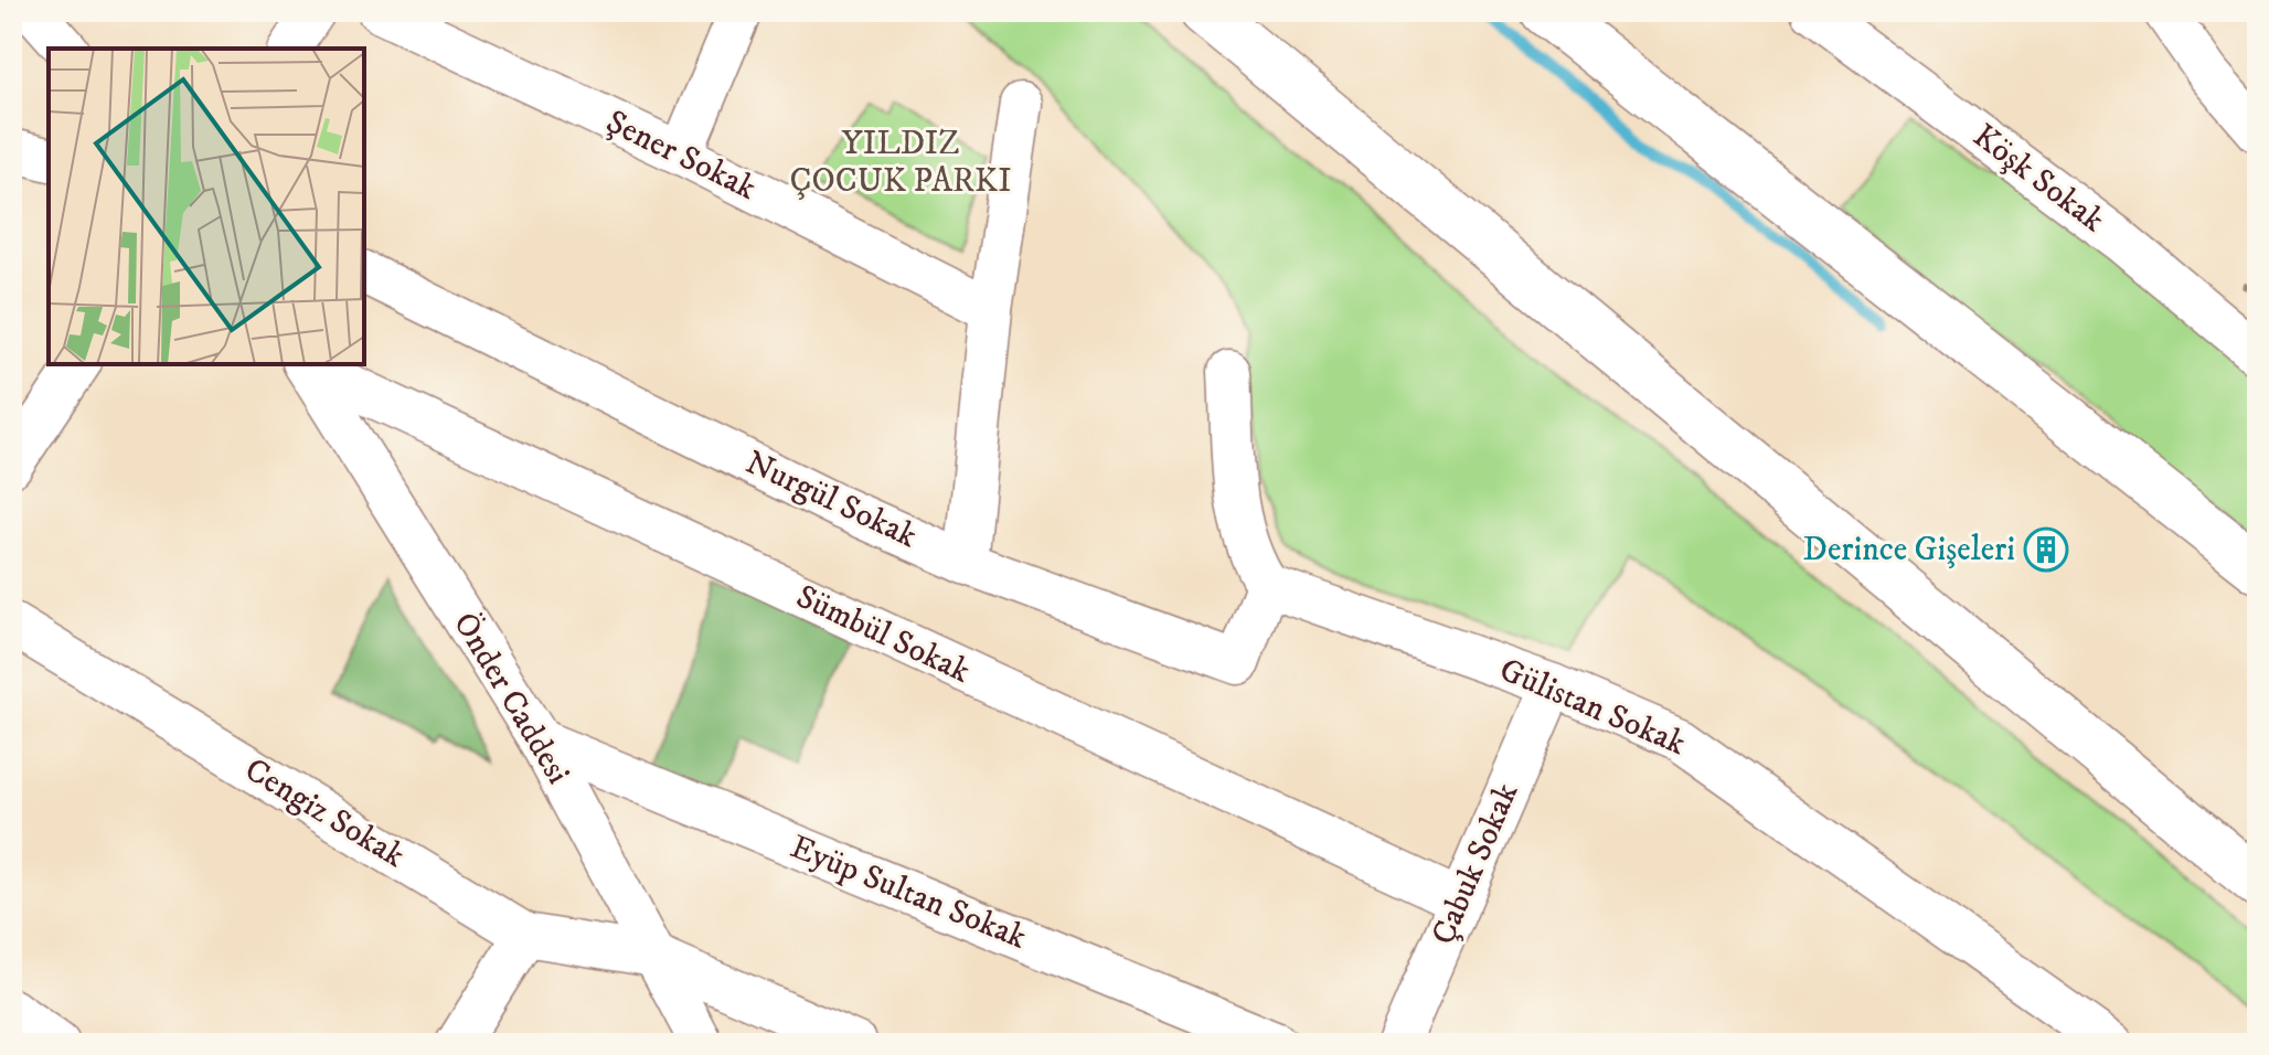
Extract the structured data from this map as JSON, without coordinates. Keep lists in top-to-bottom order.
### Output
{
  "streets": {
    "street": [
      "Şener Sokak",
      "Köşk Sokak",
      "Nurgül Sokak",
      "Sümbül Sokak",
      "Önder Caddesi",
      "Gülistan Sokak",
      "Cengiz Sokak",
      "Çabuk Sokak",
      "Eyüp Sultan Sokak"
    ]
  },
  "crossings": [
    ["Nurgül Sokak", "Gülistan Sokak"],
    ["Sümbül Sokak", "Çabuk Sokak"],
    ["Önder Caddesi", "Cengiz Sokak"],
    ["Önder Caddesi", "Eyüp Sultan Sokak"],
    ["Gülistan Sokak", "Çabuk Sokak"]
  ],
  "parks": ["YILDIZ ÇOCUK PARKI"],
  "places": {
    "building": ["Derince Gişeleri"]
  }
}
